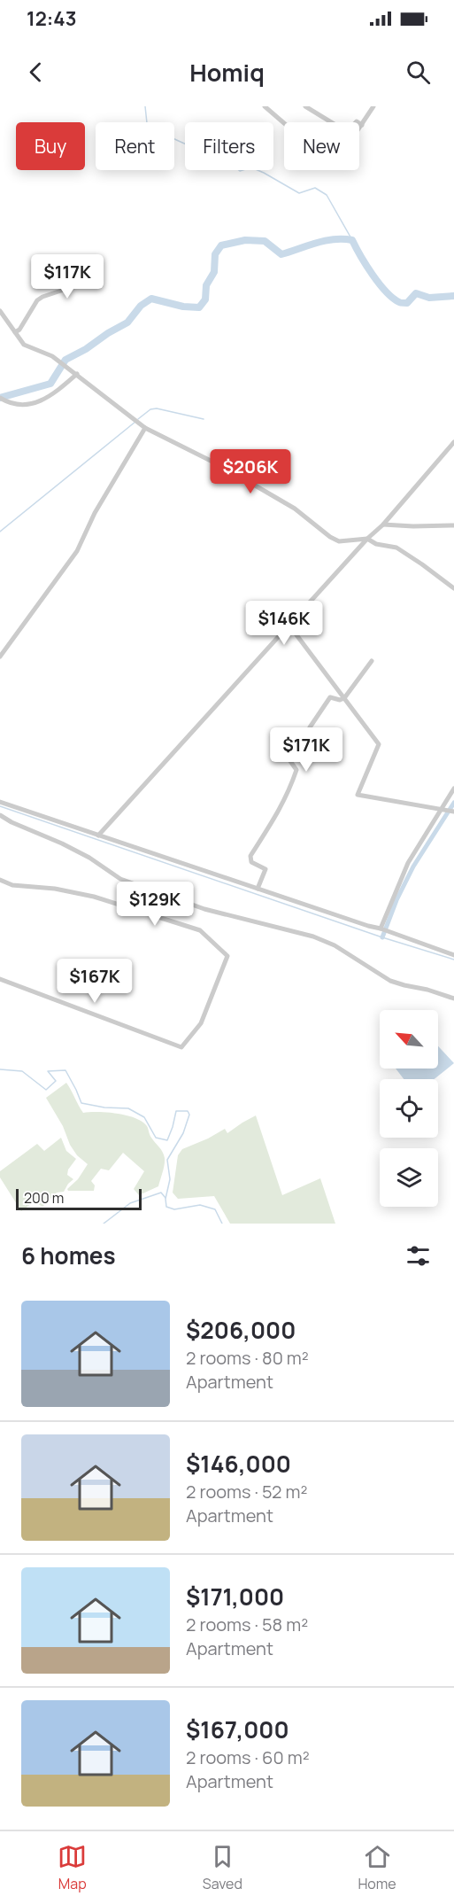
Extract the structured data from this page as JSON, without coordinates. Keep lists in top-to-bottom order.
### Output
{
  "scale_bar": "200 m",
  "north": "top left",
  "page": {
    "status": "12:43",
    "header": "Homiq",
    "chip": [
      "Buy",
      "Rent",
      "Filters",
      "New"
    ],
    "price": [
      "$117K",
      "$206K",
      "$146K",
      "$171K",
      "$129K",
      "$167K"
    ],
    "scale": "200 m",
    "heading": "6 homes",
    "list": [
      {
        "name": "$206,000",
        "note": "2 rooms · 80 m² · Apartment"
      },
      {
        "name": "$146,000",
        "note": "2 rooms · 52 m² · Apartment"
      },
      {
        "name": "$171,000",
        "note": "2 rooms · 58 m² · Apartment"
      },
      {
        "name": "$167,000",
        "note": "2 rooms · 60 m² · Apartment"
      }
    ],
    "tabs": ["Map", "Saved", "Home"]
  }
}
